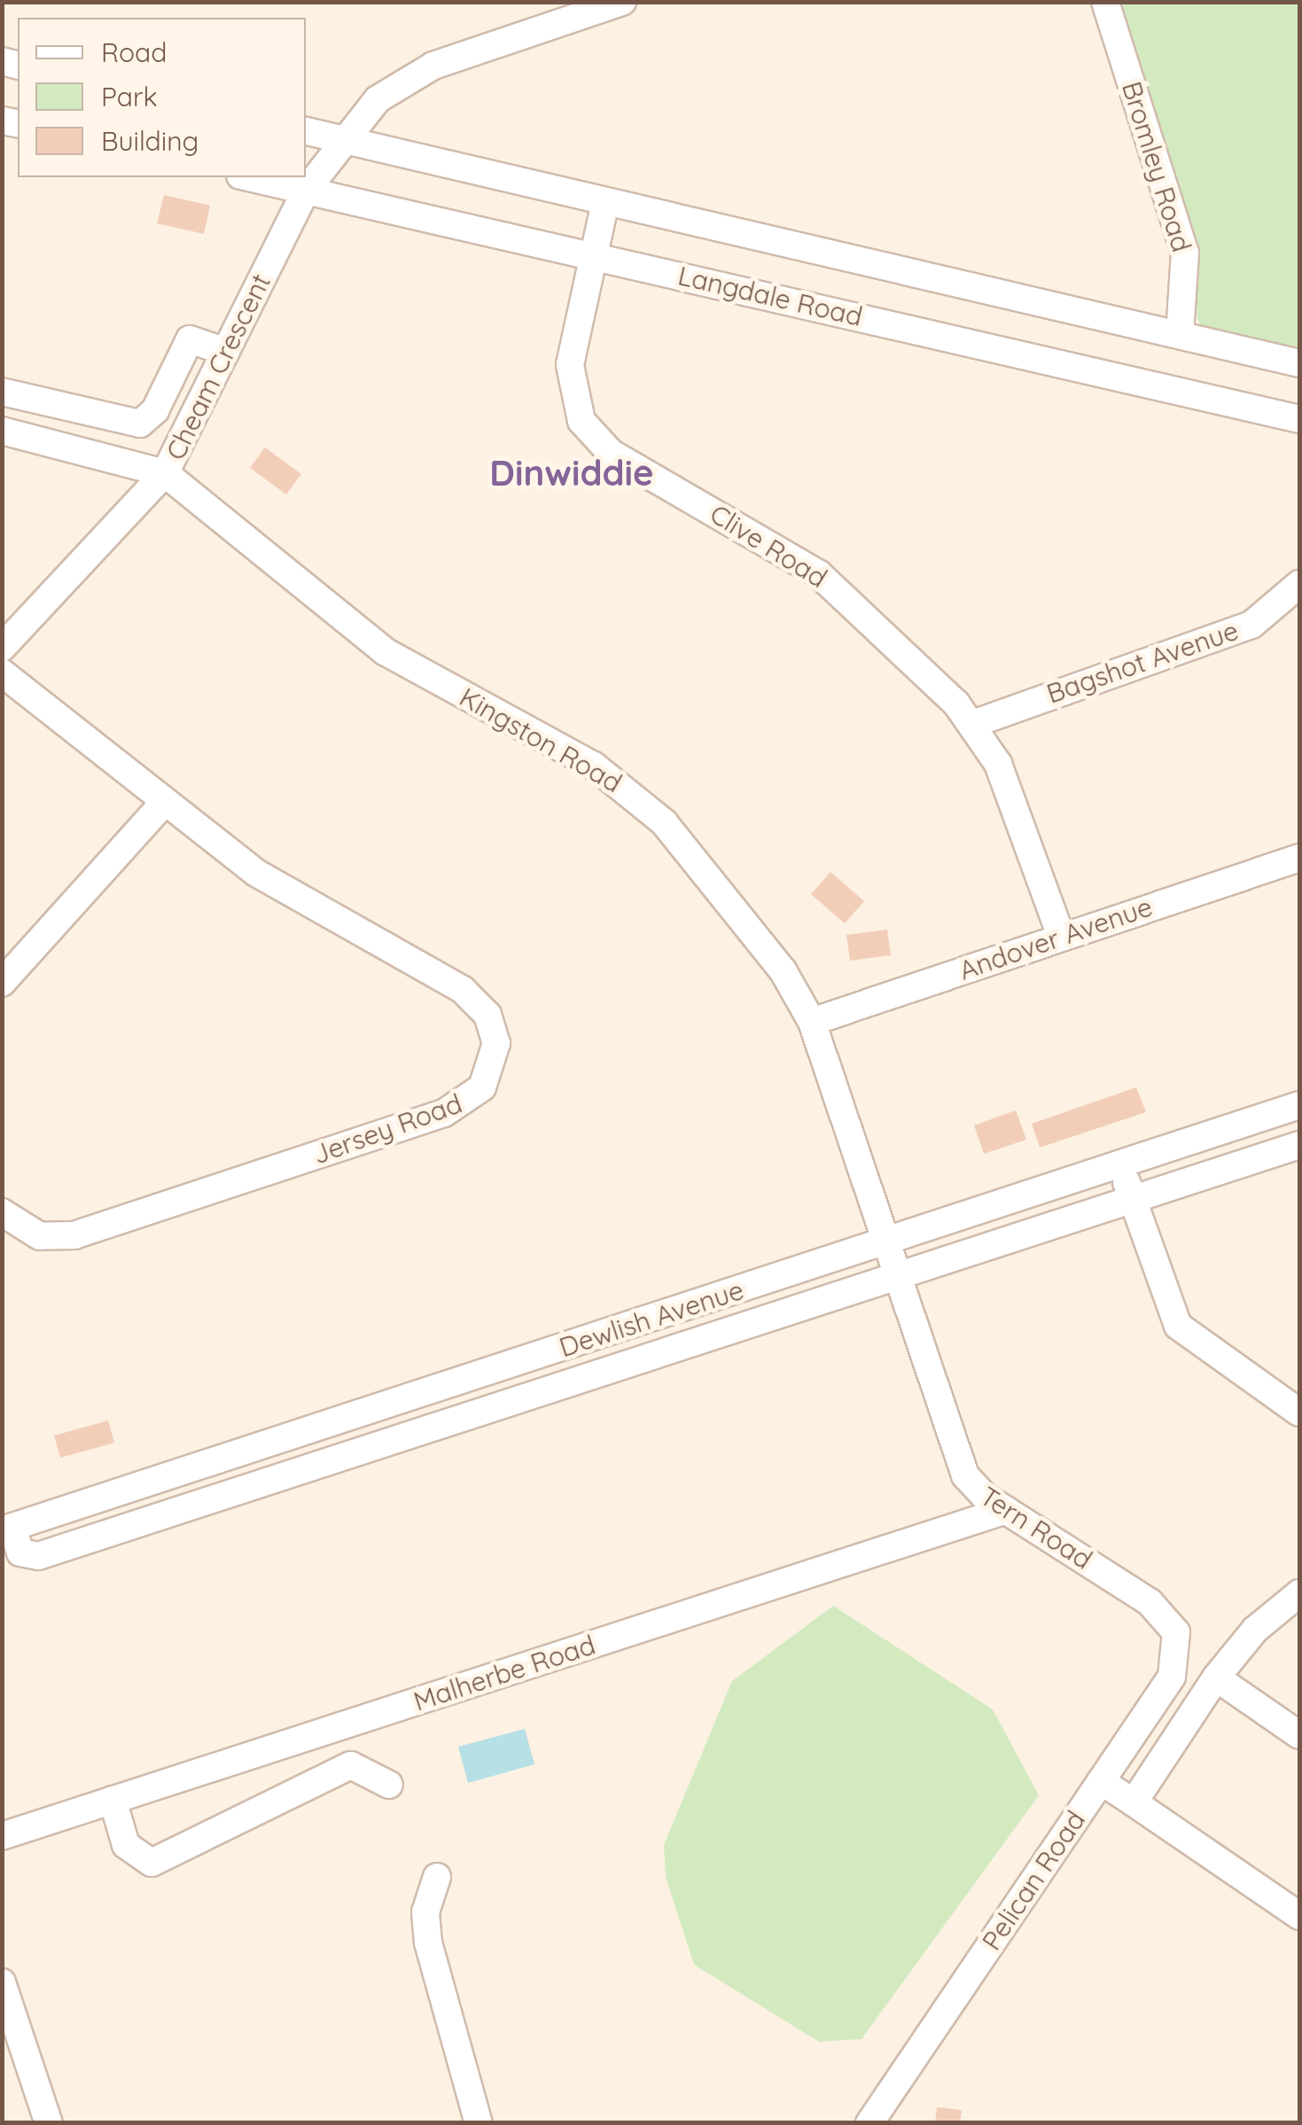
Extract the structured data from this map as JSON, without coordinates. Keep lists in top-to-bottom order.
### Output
{
  "streets": {
    "street": [
      "Bromley Road",
      "Langdale Road",
      "Cheam Crescent",
      "Clive Road",
      "Bagshot Avenue",
      "Kingston Road",
      "Andover Avenue",
      "Jersey Road",
      "Dewlish Avenue",
      "Tern Road",
      "Malherbe Road",
      "Pelican Road"
    ]
  },
  "crossings": [
    ["Bromley Road", "Langdale Road"],
    ["Langdale Road", "Cheam Crescent"],
    ["Langdale Road", "Clive Road"],
    ["Cheam Crescent", "Kingston Road"],
    ["Clive Road", "Bagshot Avenue"],
    ["Clive Road", "Andover Avenue"],
    ["Kingston Road", "Andover Avenue"],
    ["Kingston Road", "Dewlish Avenue"],
    ["Kingston Road", "Tern Road"],
    ["Dewlish Avenue", "Tern Road"],
    ["Tern Road", "Malherbe Road"],
    ["Tern Road", "Pelican Road"]
  ],
  "districts": ["Dinwiddie"],
  "legend": ["Road", "Park", "Building"]
}
